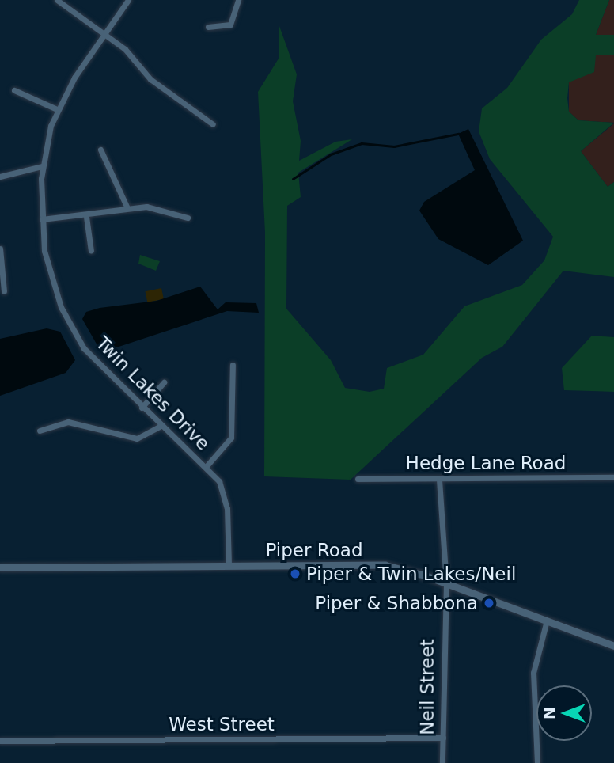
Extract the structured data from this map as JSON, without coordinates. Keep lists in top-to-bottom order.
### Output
{
  "streets": {
    "street": [
      "Twin Lakes Drive",
      "Hedge Lane Road",
      "Piper Road",
      "Neil Street",
      "West Street"
    ]
  },
  "crossings": [
    ["Twin Lakes Drive", "Piper Road"],
    ["Hedge Lane Road", "Neil Street"],
    ["Piper Road", "Neil Street"],
    ["Neil Street", "West Street"]
  ],
  "places": ["Piper & Twin Lakes/Neil", "Piper & Shabbona"],
  "north": "left"
}
